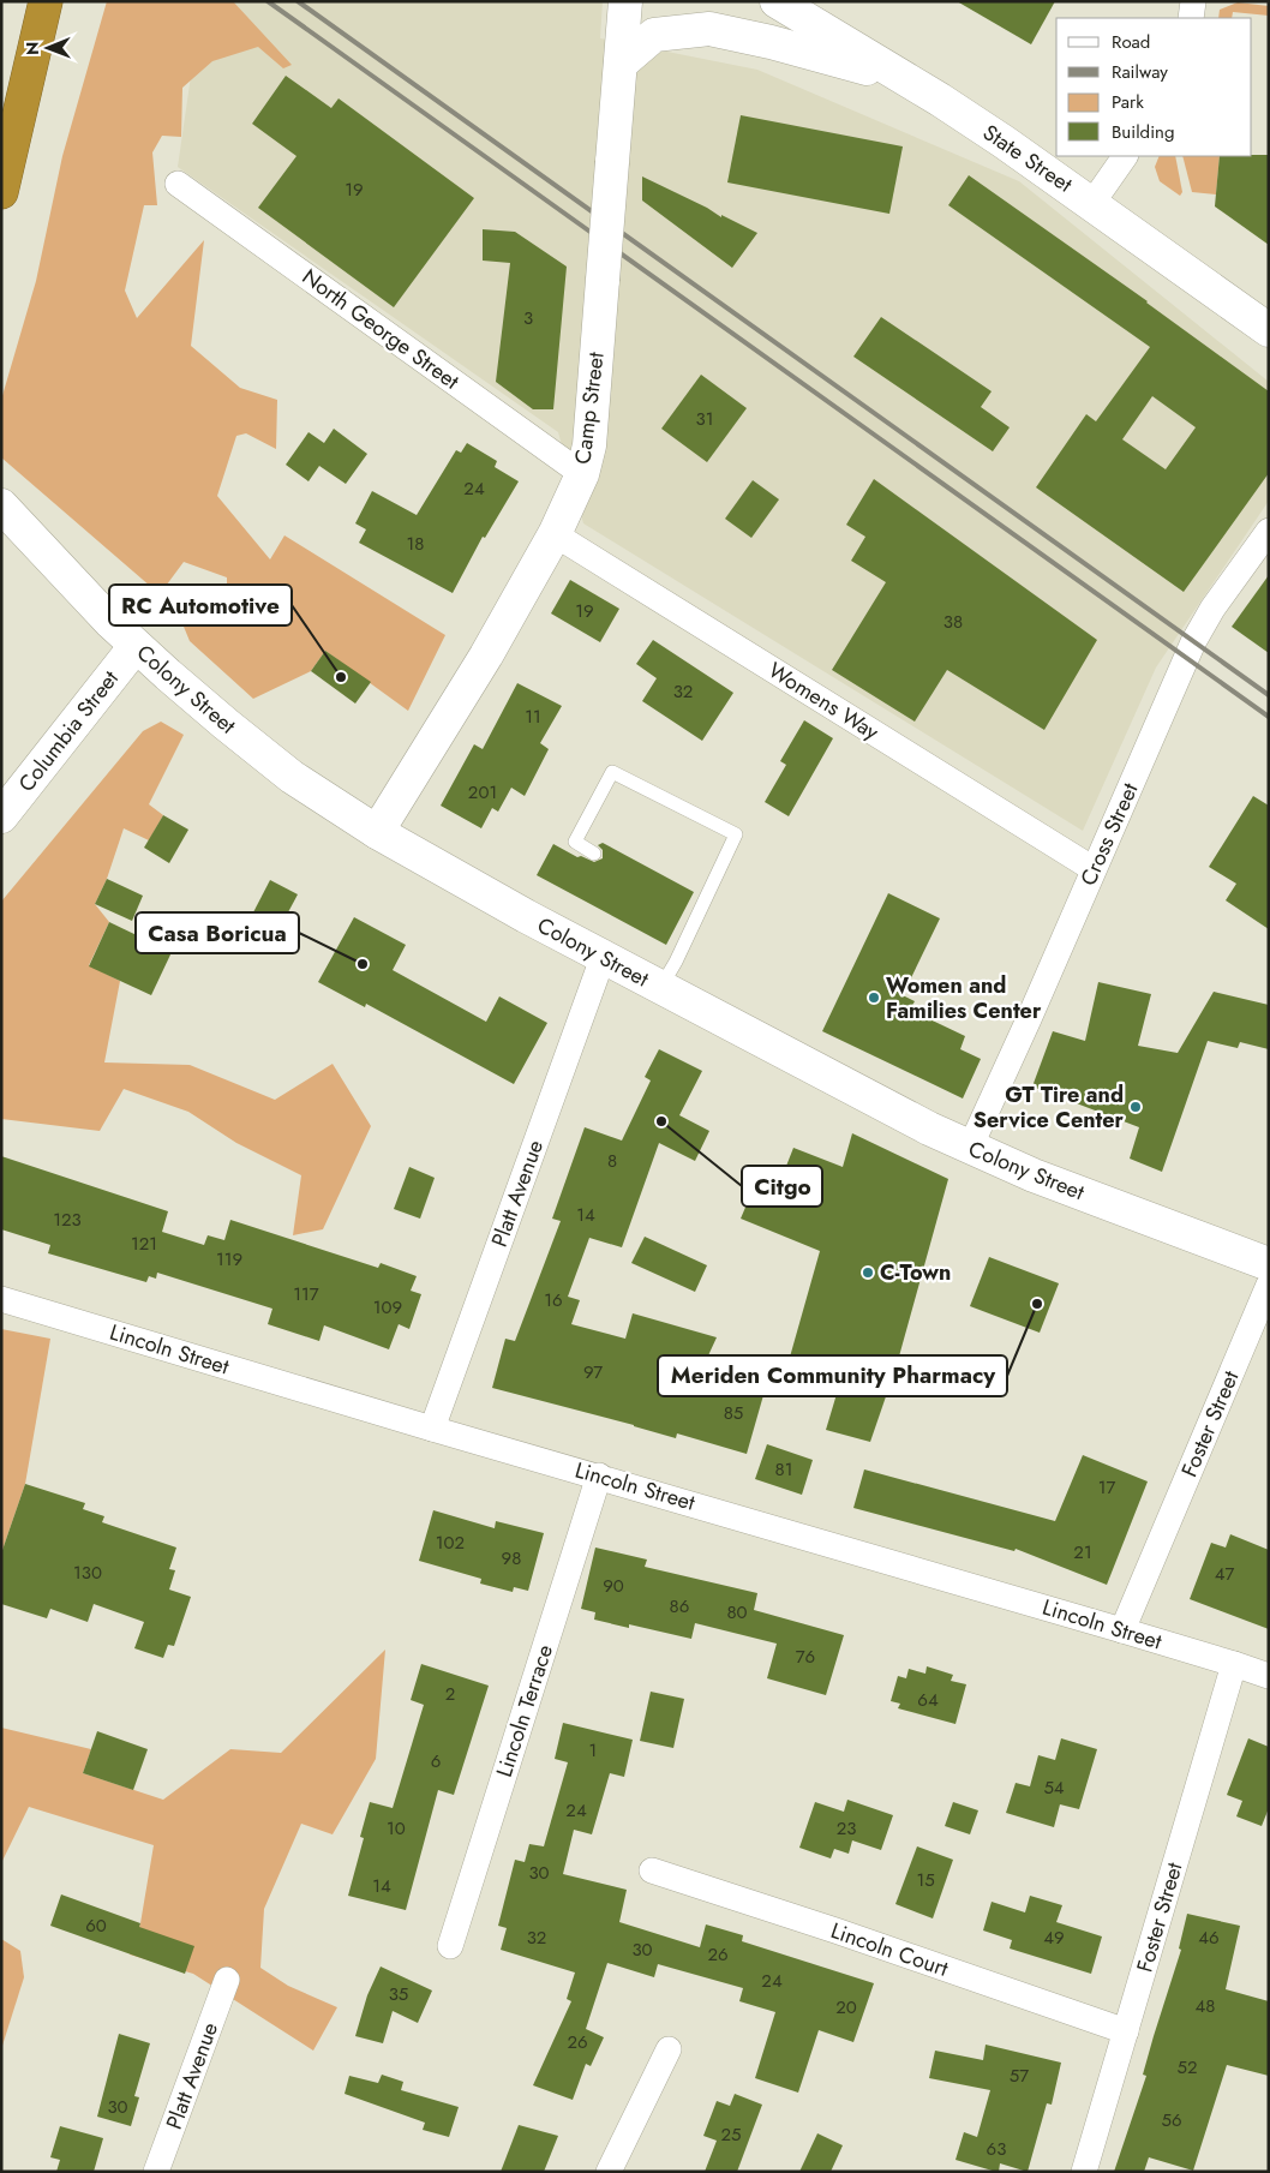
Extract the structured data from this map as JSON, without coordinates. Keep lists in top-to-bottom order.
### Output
{
  "streets": {
    "street": [
      "State Street",
      "North George Street",
      "Camp Street",
      "Colony Street",
      "Womens Way",
      "Columbia Street",
      "Cross Street",
      "Platt Avenue",
      "Lincoln Street",
      "Foster Street",
      "Lincoln Terrace",
      "Lincoln Court"
    ]
  },
  "crossings": [
    ["North George Street", "Camp Street"],
    ["Camp Street", "Colony Street"],
    ["Camp Street", "Womens Way"],
    ["Colony Street", "Columbia Street"],
    ["Colony Street", "Cross Street"],
    ["Colony Street", "Platt Avenue"],
    ["Womens Way", "Cross Street"],
    ["Platt Avenue", "Lincoln Street"],
    ["Lincoln Street", "Foster Street"],
    ["Lincoln Street", "Lincoln Terrace"],
    ["Foster Street", "Lincoln Court"]
  ],
  "places": [
    "RC Automotive",
    "Casa Boricua",
    "Women and Families Center",
    "GT Tire and Service Center",
    "Citgo",
    "C-Town",
    "Meriden Community Pharmacy"
  ],
  "house_numbers": [
    "19",
    "3",
    "31",
    "24",
    "18",
    "19",
    "38",
    "32",
    "11",
    "201",
    "8",
    "14",
    "123",
    "121",
    "119",
    "117",
    "16",
    "109",
    "97",
    "85",
    "81",
    "17",
    "102",
    "21",
    "98",
    "130",
    "47",
    "90",
    "86",
    "80",
    "76",
    "2",
    "64",
    "1",
    "6",
    "54",
    "24",
    "10",
    "23",
    "30",
    "15",
    "14",
    "60",
    "32",
    "49",
    "46",
    "30",
    "26",
    "24",
    "35",
    "48",
    "20",
    "26",
    "52",
    "57",
    "30",
    "56",
    "25",
    "63"
  ],
  "legend": [
    "Road",
    "Railway",
    "Park",
    "Building"
  ],
  "north": "left"
}
